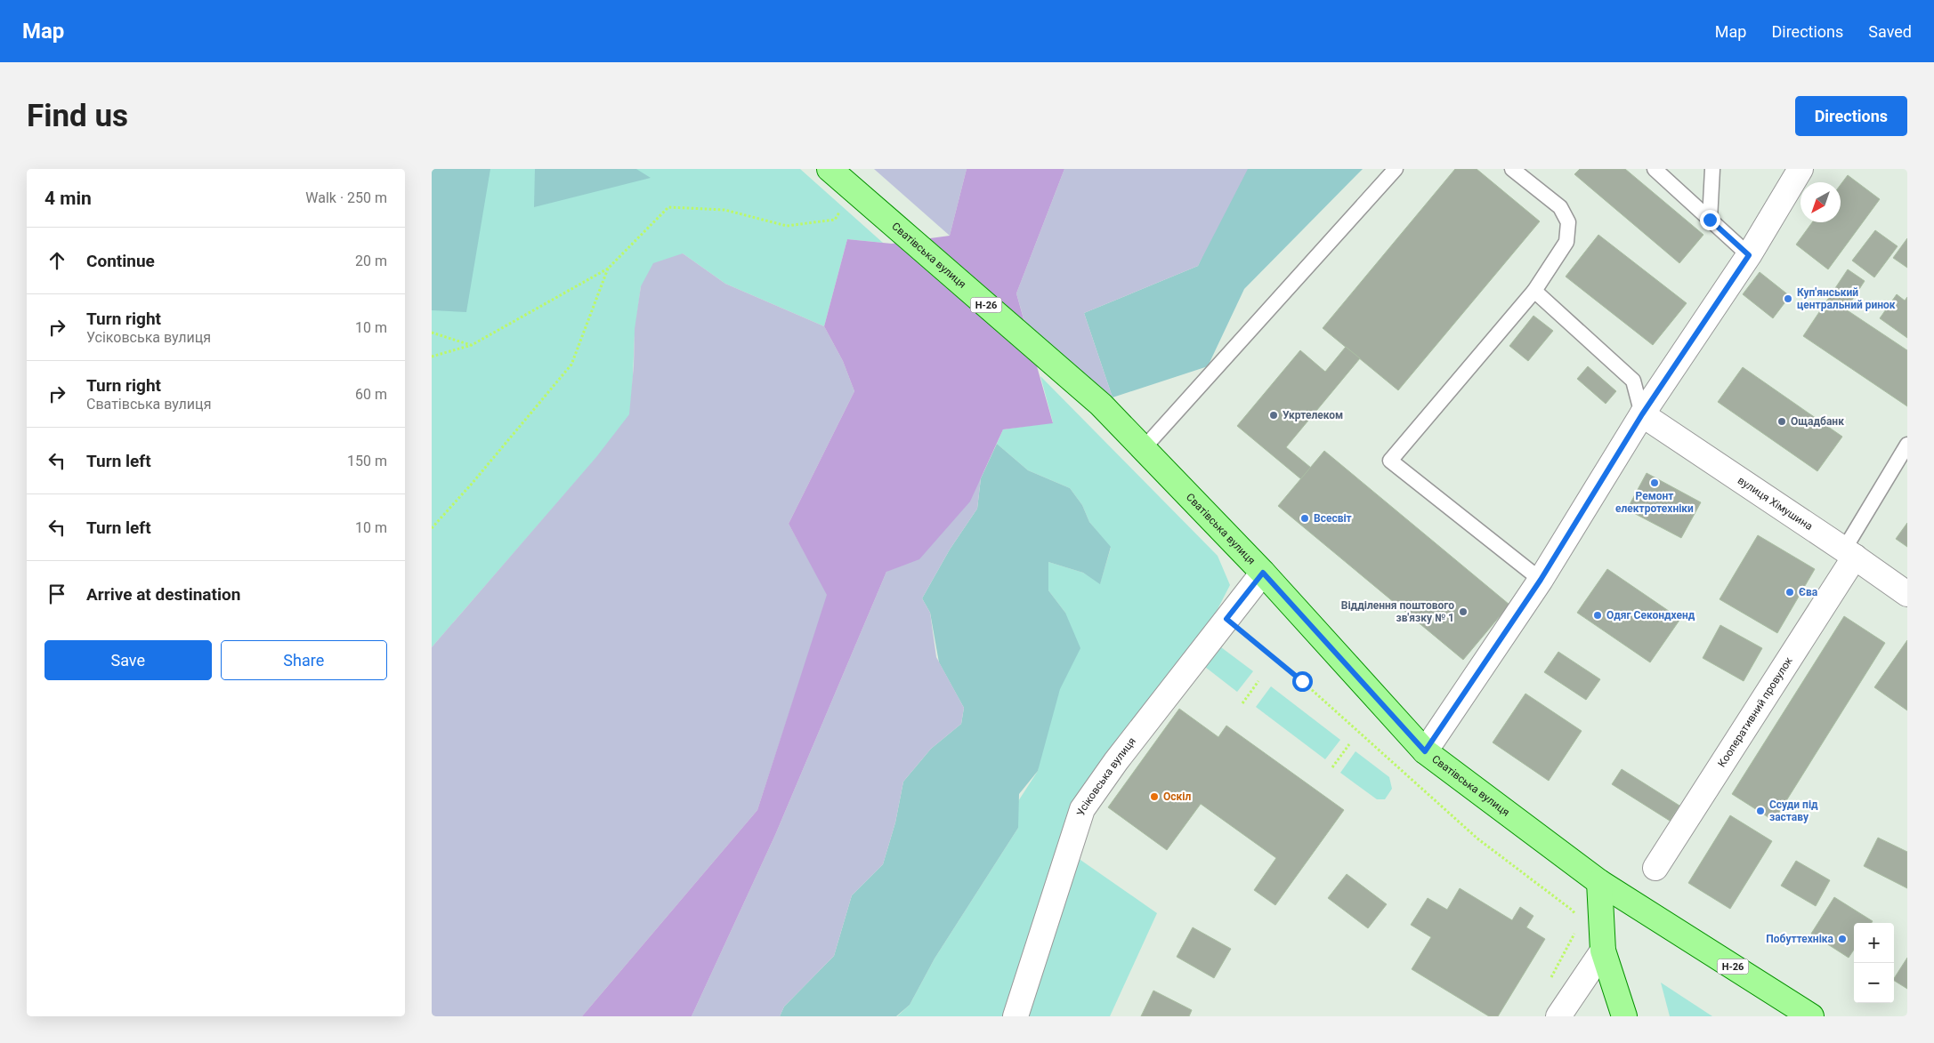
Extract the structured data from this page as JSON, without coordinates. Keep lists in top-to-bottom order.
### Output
{
  "streets": {
    "main road": ["Сватівська вулиця", "Н-26"],
    "street": ["вулиця Хімушина", "Кооперативний провулок", "Усіковська вулиця"]
  },
  "crossings": [
    ["Сватівська вулиця", "Усіковська вулиця"],
    ["вулиця Хімушина", "Кооперативний провулок"]
  ],
  "places": [
    "Куп'янський центральний ринок",
    "Укртелеком",
    "Ощадбанк",
    "Ремонт електротехніки",
    "Всесвіт",
    "Єва",
    "Відділення поштового зв'язку № 1",
    "Одяг Секондхенд",
    "Оскіл",
    "Ссуди під заставу",
    "Побуттехніка"
  ],
  "north": "bottom left",
  "page": {
    "header": "Map",
    "nav": ["Map", "Directions", "Saved"],
    "buttons": [
      "Directions",
      ["Save", "Share"]
    ],
    "title": "Find us",
    "heading": ["4 min", "Walk · 250 m"],
    "list": [
      ["Continue", "20 m"],
      ["Turn right", "Усіковська вулиця", "10 m"],
      ["Turn right", "Сватівська вулиця", "60 m"],
      ["Turn left", "150 m"],
      ["Turn left", "10 m"],
      "Arrive at destination"
    ],
    "map_buttons": ["+", "−"]
  }
}
